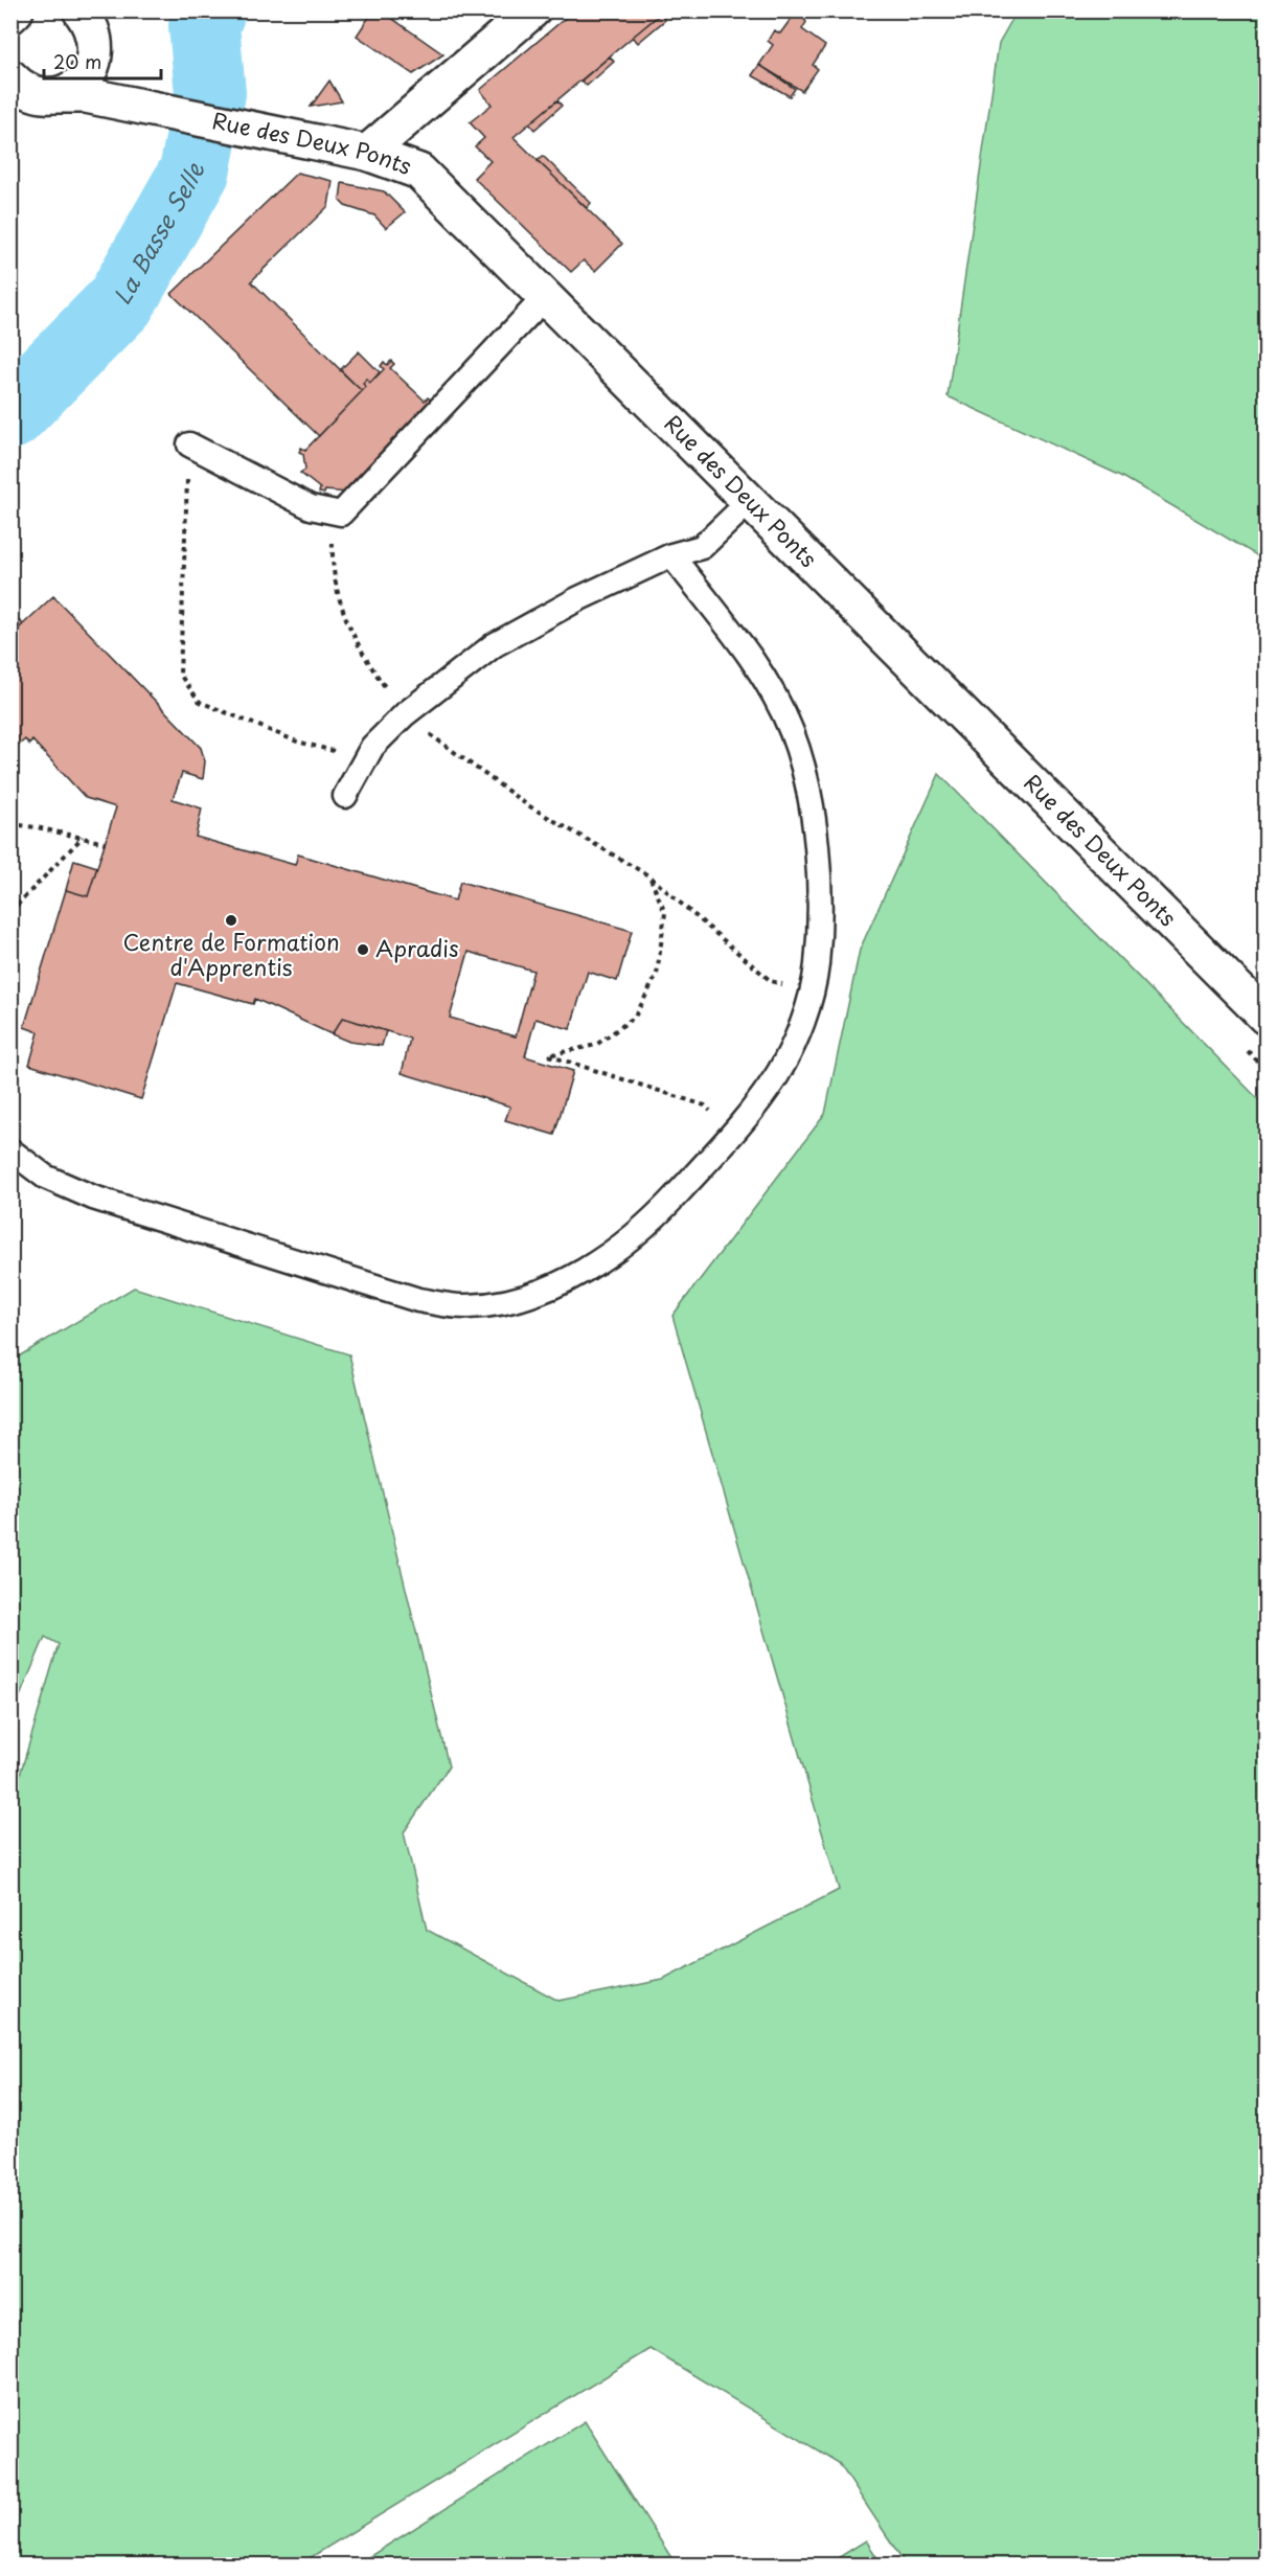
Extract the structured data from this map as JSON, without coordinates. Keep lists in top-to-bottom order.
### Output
{
  "streets": {
    "street": ["Rue des Deux Ponts"]
  },
  "water": ["La Basse Selle"],
  "places": ["Centre de Formation d'Apprentis", "Apradis"],
  "scale_bar": "20 m"
}
